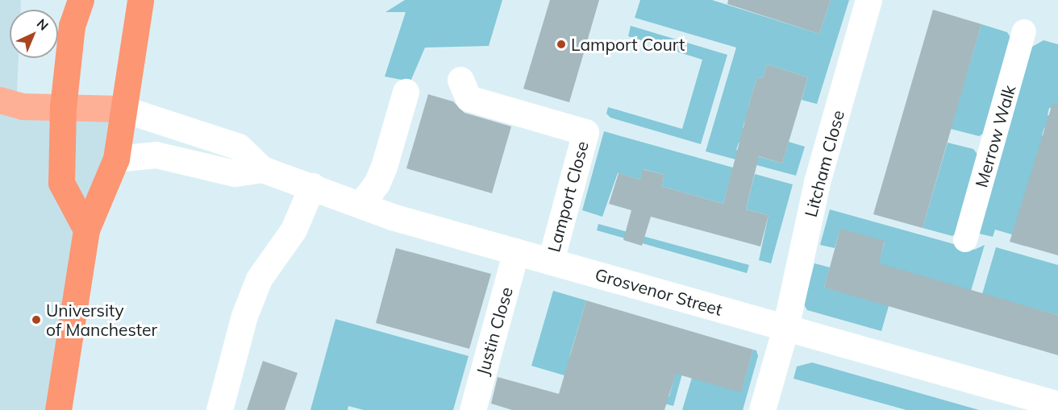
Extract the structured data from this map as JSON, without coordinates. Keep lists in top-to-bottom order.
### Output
{
  "streets": {
    "main road": ["Grosvenor Street"],
    "street": [
      "Merrow Walk",
      "Litcham Close",
      "Lamport Close",
      "Justin Close"
    ]
  },
  "crossings": [
    ["Litcham Close", "Grosvenor Street"],
    ["Lamport Close", "Grosvenor Street"],
    ["Grosvenor Street", "Justin Close"]
  ],
  "places": ["Lamport Court", "University of Manchester"],
  "north": "top right"
}
